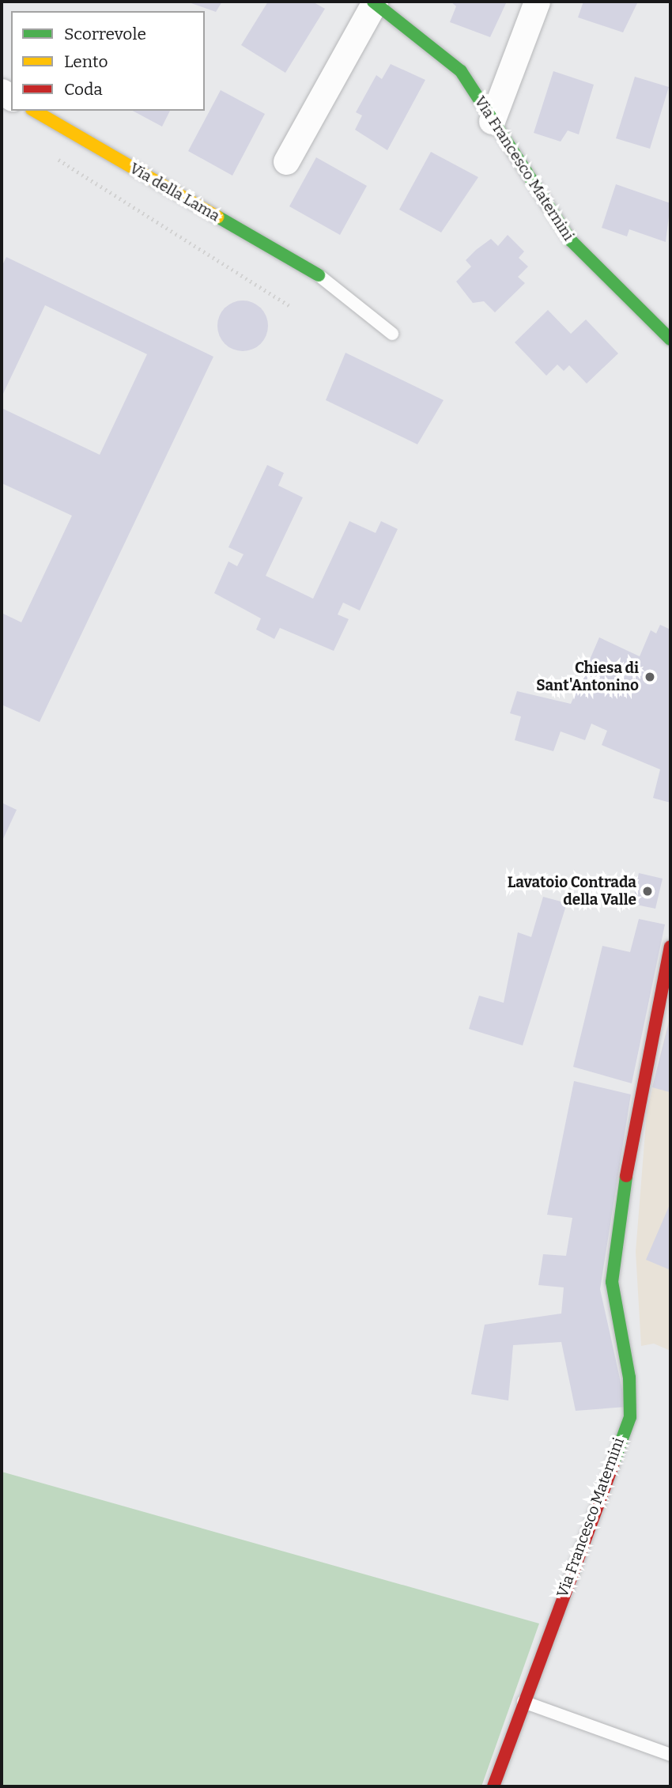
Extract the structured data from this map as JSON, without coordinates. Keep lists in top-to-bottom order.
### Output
{
  "streets": {
    "street": ["Via Francesco Maternini", "Via della Lama"]
  },
  "places": ["Chiesa di Sant'Antonino", "Lavatoio Contrada della Valle"],
  "legend": ["Scorrevole", "Lento", "Coda"]
}
